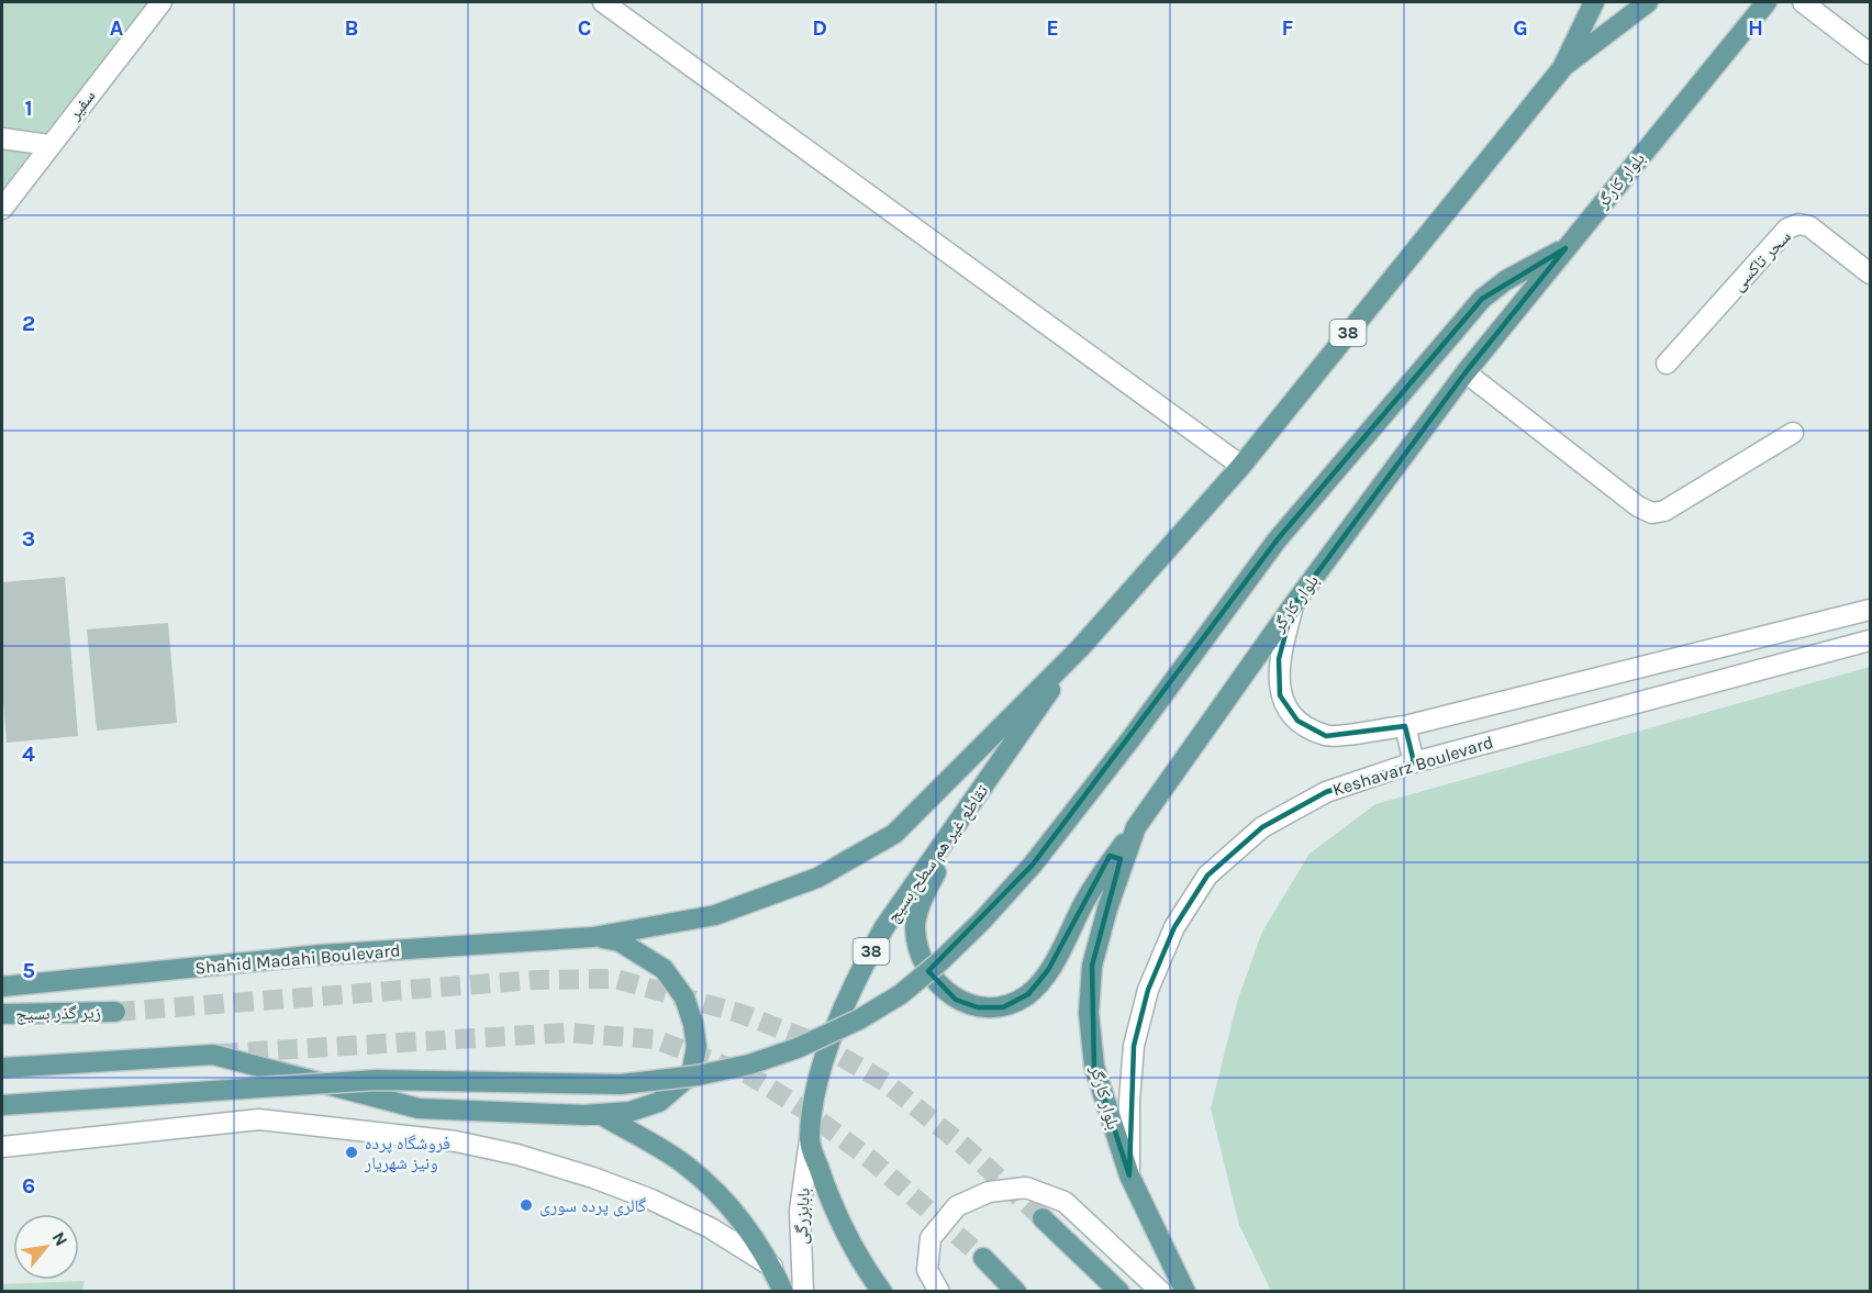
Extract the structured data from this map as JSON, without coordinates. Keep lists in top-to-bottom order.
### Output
{
  "streets": {
    "main road": [
      "بلوار کارگر",
      "38",
      "تقاطع غیر هم سطح بسیج",
      "Shahid Madahi Boulevard",
      "زیر گذر بسیج"
    ],
    "street": [
      "سفیر",
      "سحر تاکسی",
      "Keshavarz Boulevard",
      "بابابزرگی"
    ]
  },
  "crossings": [
    ["بلوار کارگر", "38"],
    ["بلوار کارگر", "Keshavarz Boulevard"],
    ["38", "تقاطع غیر هم سطح بسیج"],
    ["تقاطع غیر هم سطح بسیج", "بابابزرگی"]
  ],
  "places": ["فروشگاه پرده ونیز شهریار", "گالری پرده سوری"],
  "north": "top right",
  "grid": {
    "columns": [
      "A",
      "B",
      "C",
      "D",
      "E",
      "F",
      "G",
      "H"
    ],
    "rows": [
      "1",
      "2",
      "3",
      "4",
      "5",
      "6"
    ]
  }
}
